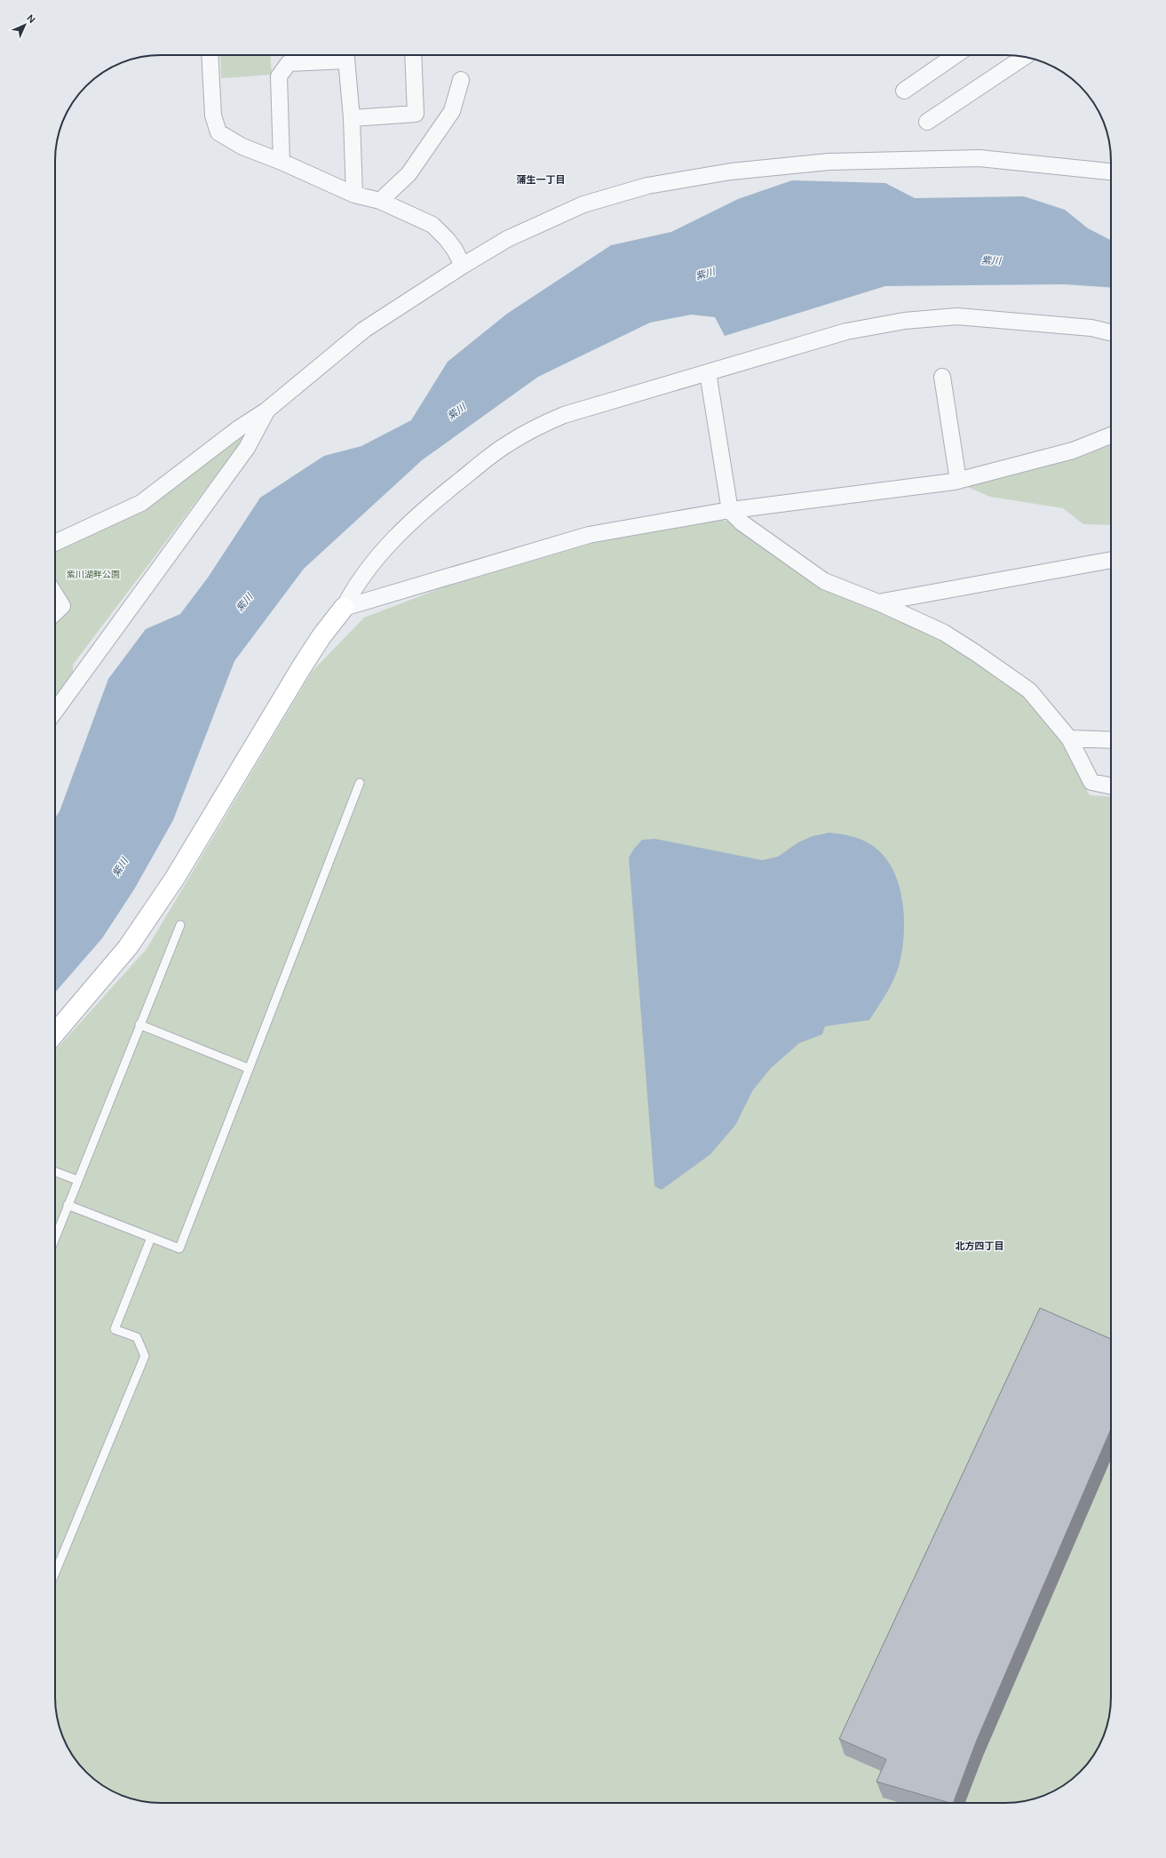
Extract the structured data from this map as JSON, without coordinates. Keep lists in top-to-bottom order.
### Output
{
  "districts": ["蒲生一丁目", "北方四丁目"],
  "water": ["紫川"],
  "parks": ["紫川湖畔公園"],
  "north": "top right"
}
